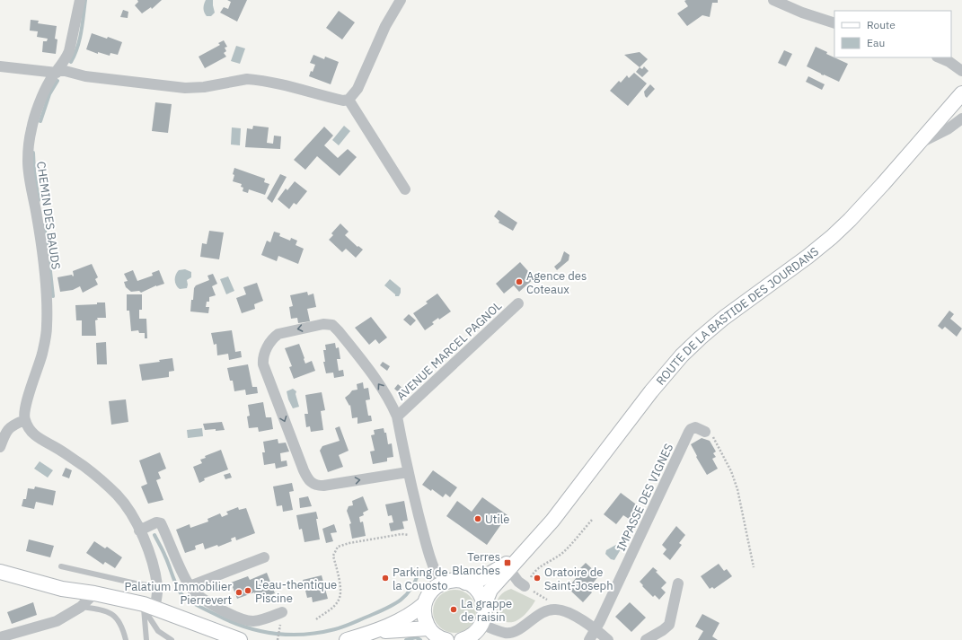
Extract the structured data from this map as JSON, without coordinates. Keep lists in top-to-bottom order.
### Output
{
  "streets": {
    "main road": ["ROUTE DE LA BASTIDE DES JOURDANS"],
    "street": ["CHEMIN DES BAUDS", "AVENUE MARCEL PAGNOL", "IMPASSE DES VIGNES"]
  },
  "crossings": [
    ["ROUTE DE LA BASTIDE DES JOURDANS", "AVENUE MARCEL PAGNOL"]
  ],
  "places": {
    "other": [
      "Agence des Coteaux",
      "Utile",
      "Parking de la Couosto",
      "Oratoire de Saint-Joseph",
      "L’eau-thentique Piscine",
      "Palatium Immobilier Pierrevert",
      "La grappe de raisin"
    ],
    "transit": ["Terres Blanches"]
  },
  "legend": ["Route", "Eau"]
}
